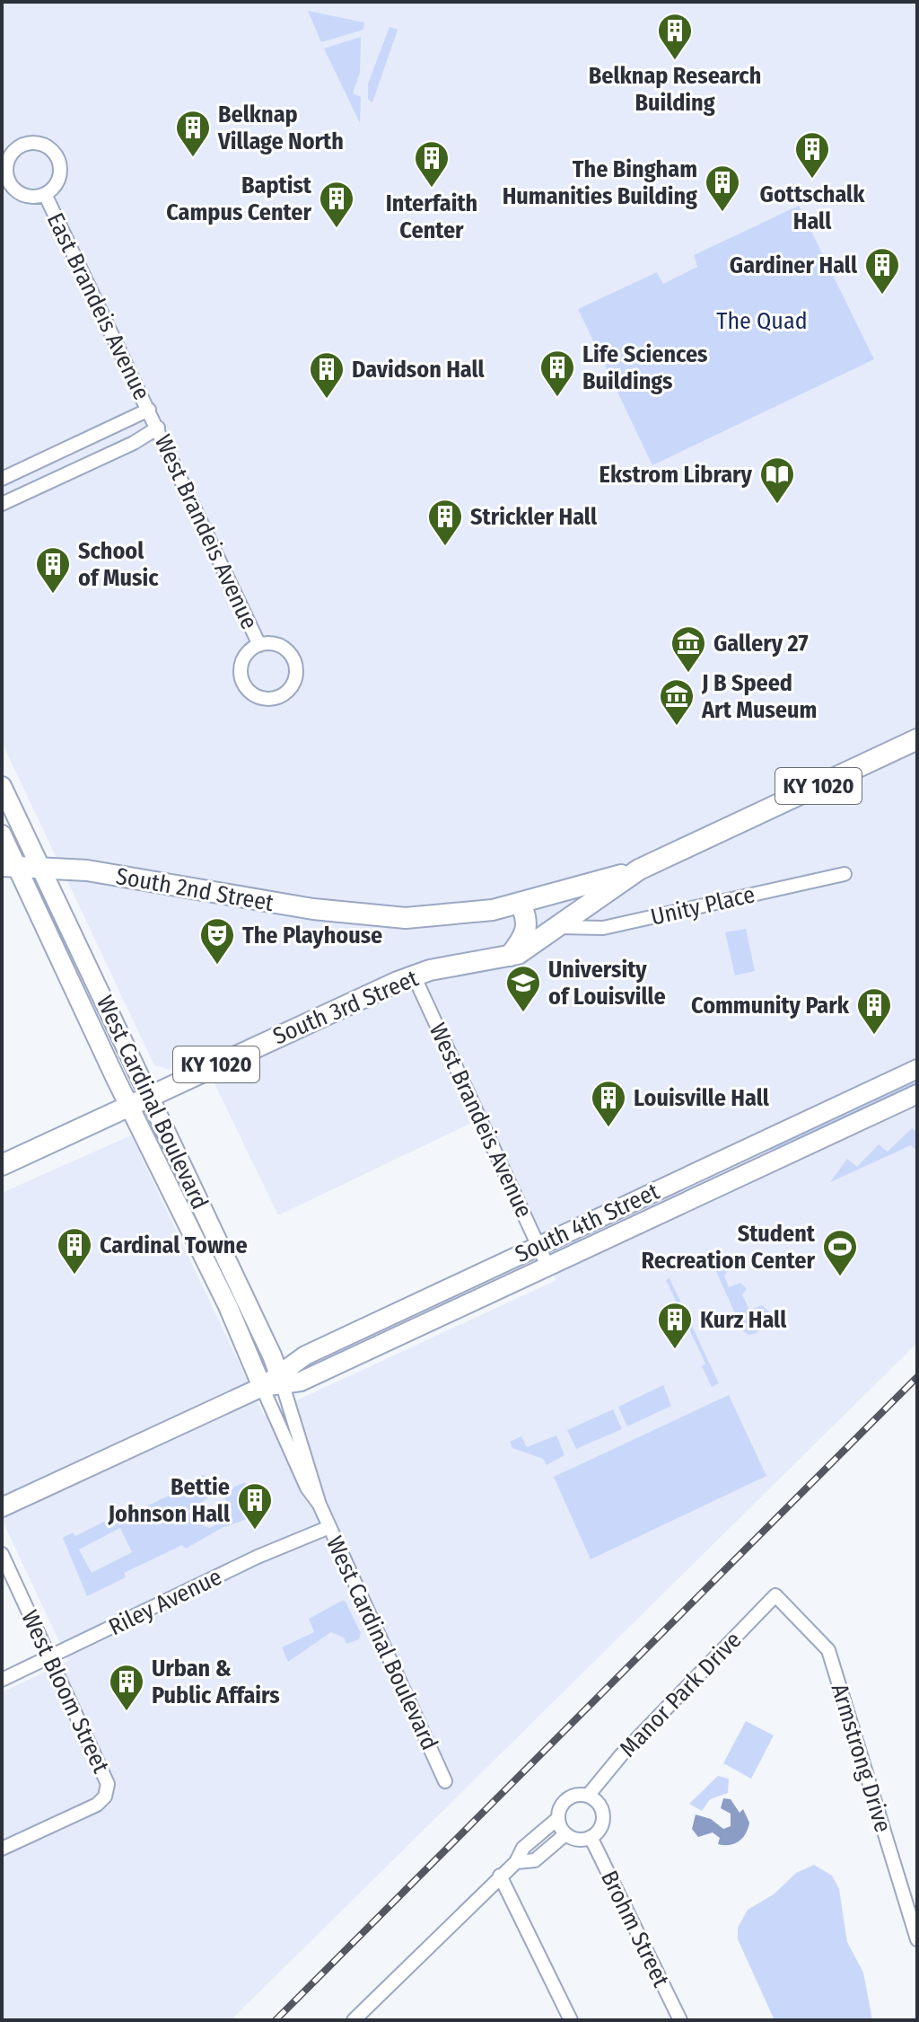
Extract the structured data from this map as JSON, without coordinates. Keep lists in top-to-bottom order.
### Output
{
  "streets": {
    "main road": [
      "KY 1020",
      "South 2nd Street",
      "South 3rd Street",
      "West Cardinal Boulevard",
      "South 4th Street"
    ],
    "street": [
      "East Brandeis Avenue",
      "West Brandeis Avenue",
      "Unity Place",
      "Riley Avenue",
      "West Bloom Street",
      "Manor Park Drive",
      "Armstrong Drive",
      "Brohm Street"
    ]
  },
  "crossings": [
    ["East Brandeis Avenue", "West Brandeis Avenue"],
    ["West Brandeis Avenue", "South 3rd Street"],
    ["West Brandeis Avenue", "South 4th Street"],
    ["South 2nd Street", "South 3rd Street"],
    ["South 2nd Street", "West Cardinal Boulevard"],
    ["Unity Place", "South 3rd Street"],
    ["South 3rd Street", "West Cardinal Boulevard"],
    ["West Cardinal Boulevard", "South 4th Street"],
    ["West Cardinal Boulevard", "Riley Avenue"],
    ["Riley Avenue", "West Bloom Street"],
    ["Manor Park Drive", "Armstrong Drive"],
    ["Manor Park Drive", "Brohm Street"]
  ],
  "parks": ["The Quad"],
  "places": {
    "building": [
      "Belknap Research Building",
      "Belknap Village North",
      "Gottschalk Hall",
      "Interfaith Center",
      "The Bingham Humanities Building",
      "Baptist Campus Center",
      "Gardiner Hall",
      "Life Sciences Buildings",
      "Davidson Hall",
      "Strickler Hall",
      "School of Music",
      "Community Park",
      "Louisville Hall",
      "Cardinal Towne",
      "Kurz Hall",
      "Bettie Johnson Hall",
      "Urban & Public Affairs"
    ],
    "library": ["Ekstrom Library"],
    "museum": ["Gallery 27", "J B Speed Art Museum"],
    "theatre": ["The Playhouse"],
    "school or university": ["University of Louisville"],
    "sports": ["Student Recreation Center"]
  }
}
